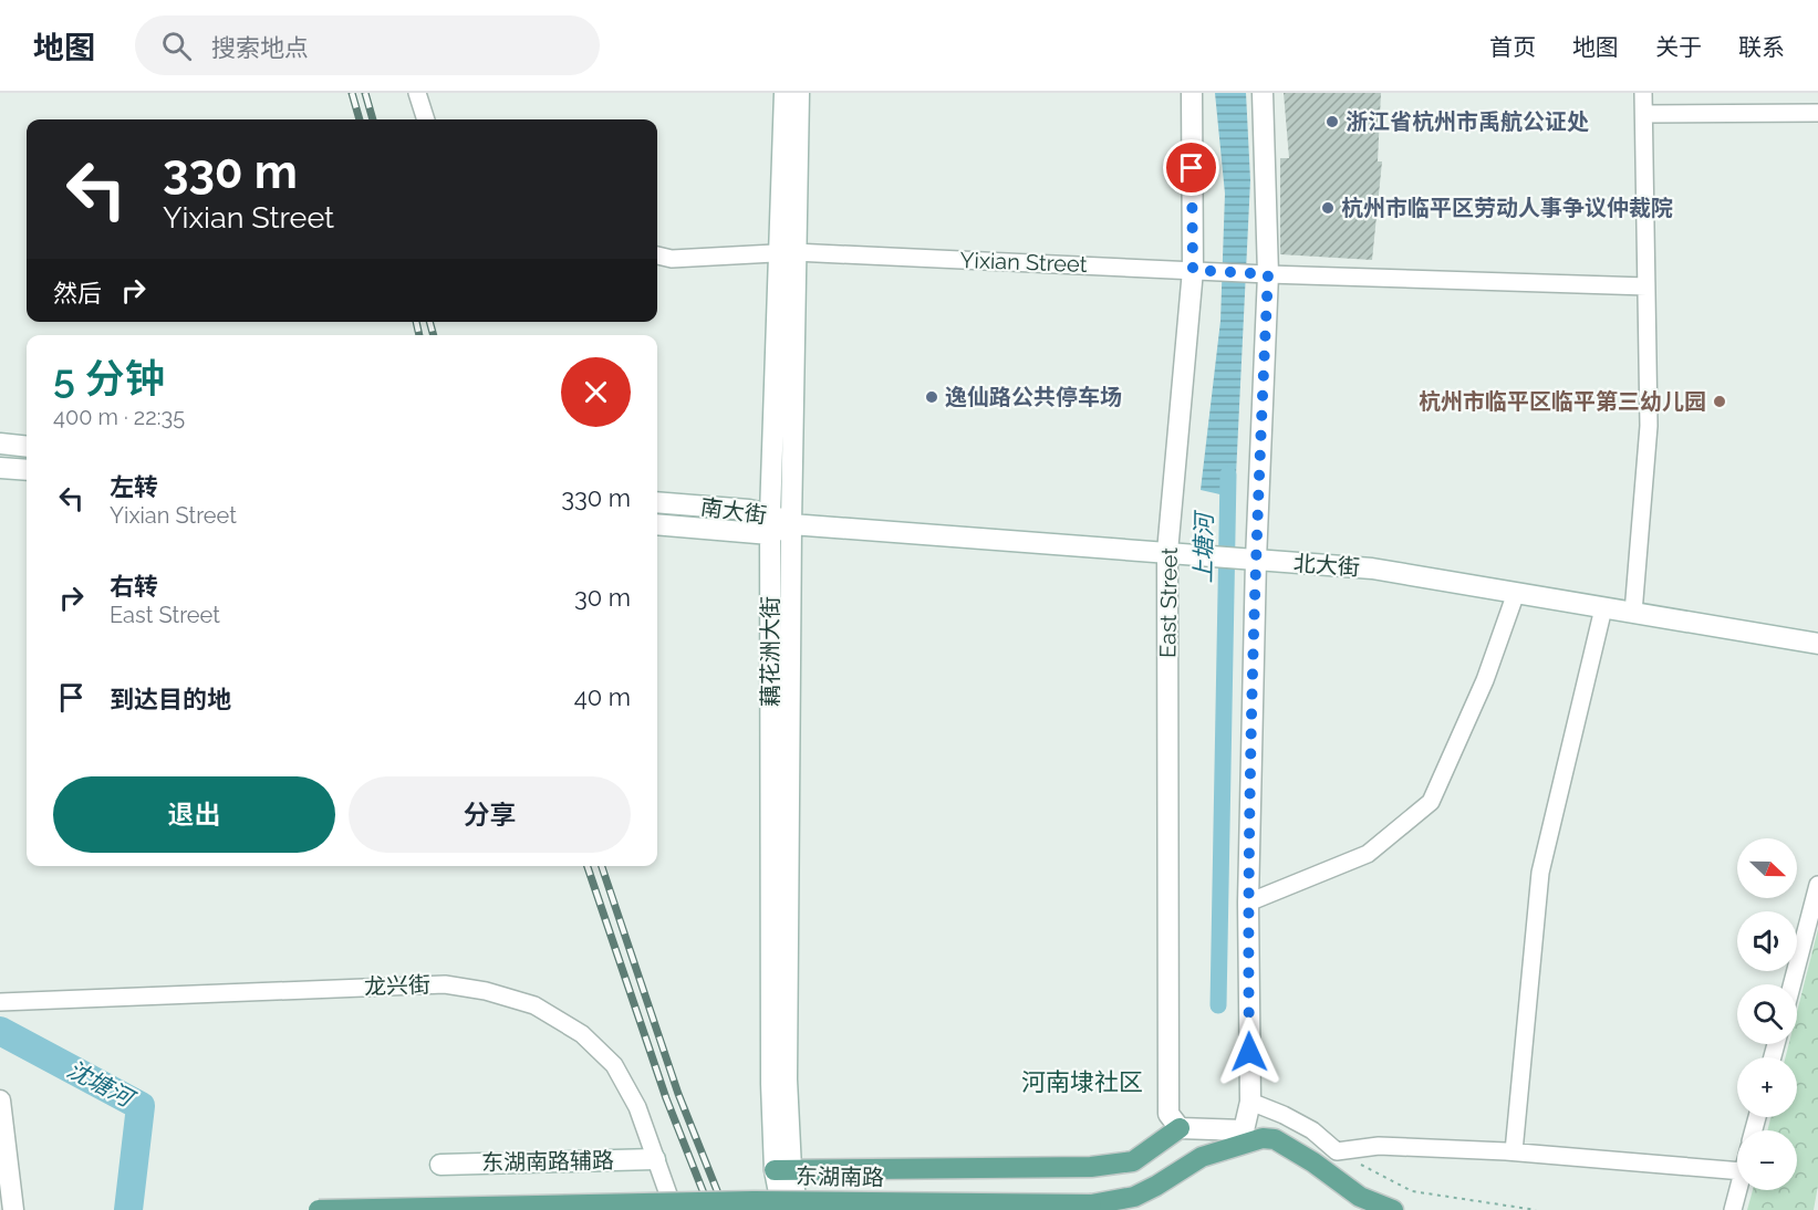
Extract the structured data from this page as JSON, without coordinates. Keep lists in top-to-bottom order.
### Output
{
  "streets": {
    "main road": [
      "南大街",
      "北大街",
      "East Street",
      "藕花洲大街",
      "东湖南路辅路",
      "东湖南路"
    ],
    "street": ["Yixian Street", "龙兴街"]
  },
  "crossings": [
    ["Yixian Street", "East Street"],
    ["Yixian Street", "藕花洲大街"],
    ["南大街", "北大街"],
    ["南大街", "藕花洲大街"],
    ["北大街", "East Street"],
    ["北大街", "藕花洲大街"],
    ["龙兴街", "东湖南路辅路"]
  ],
  "districts": ["河南埭社区"],
  "water": ["上塘河", "沈塘河"],
  "places": [
    "浙江省杭州市禹航公证处",
    "杭州市临平区劳动人事争议仲裁院",
    "逸仙路公共停车场",
    "杭州市临平区临平第三幼儿园"
  ],
  "north": "right",
  "page": {
    "header": "地图",
    "search": "搜索地点",
    "nav": [
      "首页",
      "地图",
      "关于",
      "联系"
    ],
    "turn": ["330 m", "Yixian Street"],
    "then": "然后",
    "heading": ["5 分钟", "400 m · 22:35"],
    "list": [
      {
        "name": "左转",
        "note": "Yixian Street",
        "value": "330 m"
      },
      {
        "name": "右转",
        "note": "East Street",
        "value": "30 m"
      },
      {
        "name": "到达目的地",
        "value": "40 m"
      }
    ],
    "buttons": ["退出", "分享"],
    "map_buttons": ["+", "−"]
  }
}
